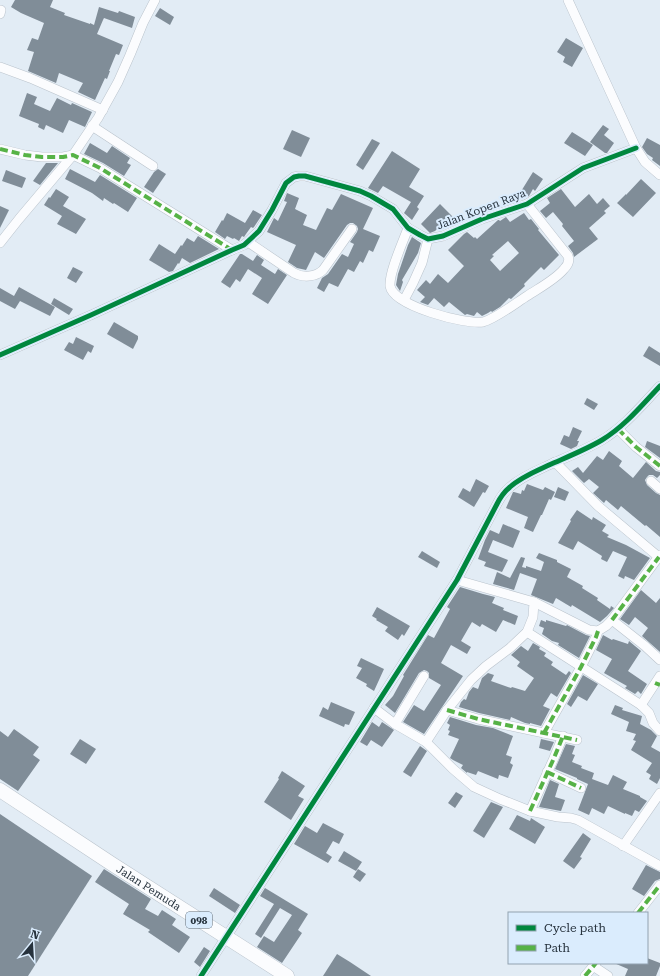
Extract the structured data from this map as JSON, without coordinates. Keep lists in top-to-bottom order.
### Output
{
  "streets": {
    "main road": ["Jalan Pemuda", "098"],
    "street": ["Jalan Kopen Raya"]
  },
  "legend": ["Cycle path", "Path"],
  "north": "top"
}
